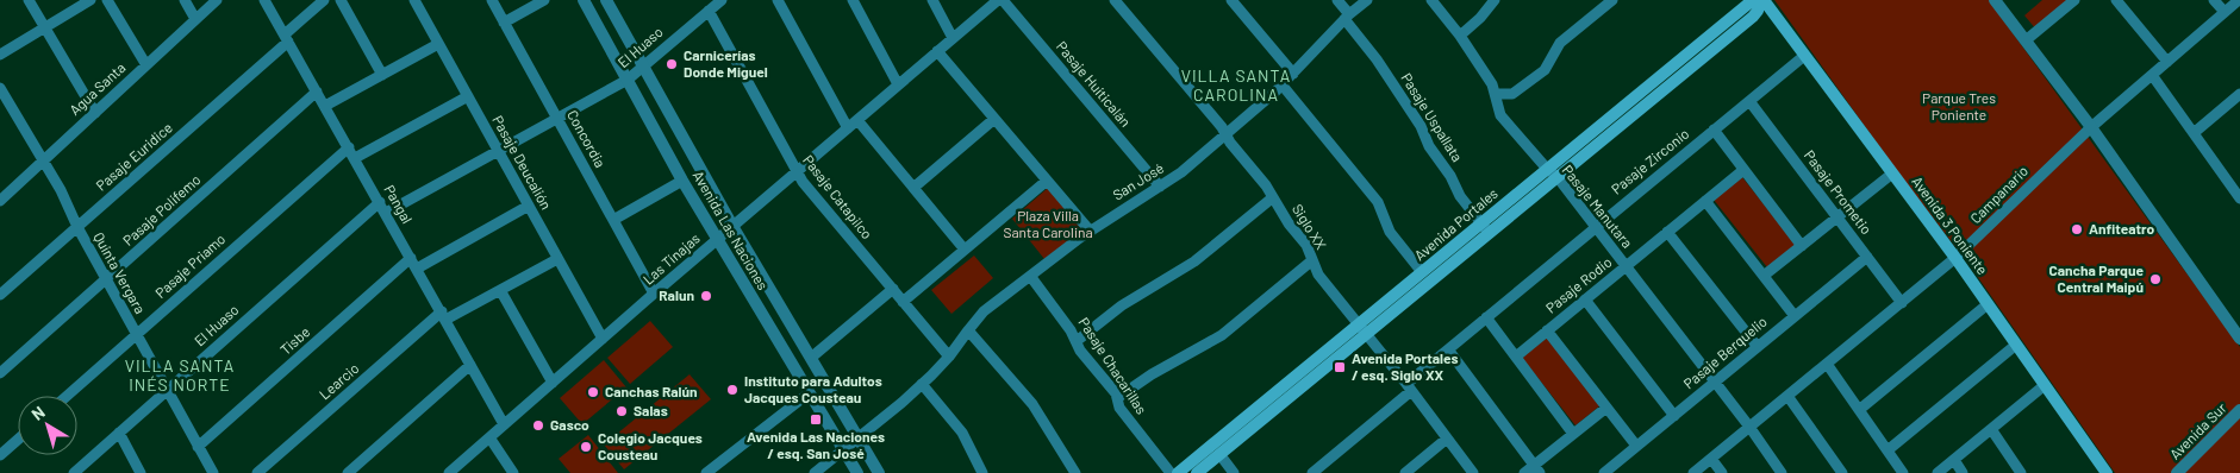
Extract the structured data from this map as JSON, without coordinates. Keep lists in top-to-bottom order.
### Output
{
  "streets": {
    "main road": ["Avenida Portales", "Avenida 3 Poniente"],
    "street": [
      "El Huaso",
      "Pasaje Huiticalán",
      "Agua Santa",
      "Pasaje Uspallata",
      "Concordia",
      "Pasaje Euridice",
      "Pasaje Zirconio",
      "Pasaje Deucalión",
      "San José",
      "Pasaje Prometio",
      "Campanario",
      "Pasaje Catapilco",
      "Pangal",
      "Pasaje Manutara",
      "Pasaje Polifemo",
      "Siglo XX",
      "Avenida Las Naciones",
      "Las Tinajas",
      "Pasaje Priamo",
      "Quinta Vergara",
      "Pasaje Rodio",
      "Tisbe",
      "Pasaje Berquelio",
      "Pasaje Chacarillas",
      "Learcio",
      "Avenida Sur"
    ]
  },
  "crossings": [
    ["El Huaso", "Concordia"],
    ["El Huaso", "Pasaje Deucalión"],
    ["El Huaso", "Pasaje Catapilco"],
    ["El Huaso", "Pangal"],
    ["El Huaso", "Avenida Las Naciones"],
    ["El Huaso", "Quinta Vergara"],
    ["Pasaje Huiticalán", "San José"],
    ["Agua Santa", "Quinta Vergara"],
    ["Pasaje Uspallata", "San José"],
    ["Pasaje Uspallata", "Avenida Portales"],
    ["Concordia", "Las Tinajas"],
    ["Pasaje Euridice", "Pangal"],
    ["Pasaje Euridice", "Quinta Vergara"],
    ["Pasaje Zirconio", "Pasaje Prometio"],
    ["Pasaje Zirconio", "Pasaje Manutara"],
    ["Pasaje Zirconio", "Avenida 3 Poniente"],
    ["Pasaje Zirconio", "Siglo XX"],
    ["Pasaje Deucalión", "Las Tinajas"],
    ["Pasaje Deucalión", "Learcio"],
    ["San José", "Pasaje Catapilco"],
    ["San José", "Siglo XX"],
    ["San José", "Avenida Las Naciones"],
    ["San José", "Pasaje Chacarillas"],
    ["Pasaje Prometio", "Campanario"],
    ["Pasaje Prometio", "Pasaje Berquelio"],
    ["Campanario", "Pasaje Manutara"],
    ["Campanario", "Avenida 3 Poniente"],
    ["Pasaje Catapilco", "Las Tinajas"],
    ["Pangal", "Pasaje Polifemo"],
    ["Pangal", "Las Tinajas"],
    ["Pangal", "Pasaje Priamo"],
    ["Pangal", "Tisbe"],
    ["Pangal", "Learcio"],
    ["Pasaje Manutara", "Avenida Portales"],
    ["Pasaje Manutara", "Pasaje Rodio"],
    ["Pasaje Manutara", "Pasaje Berquelio"],
    ["Pasaje Polifemo", "Quinta Vergara"],
    ["Avenida Portales", "Avenida 3 Poniente"],
    ["Avenida Portales", "Siglo XX"],
    ["Avenida Las Naciones", "Las Tinajas"],
    ["Pasaje Priamo", "Quinta Vergara"],
    ["Quinta Vergara", "Tisbe"]
  ],
  "districts": ["VILLA SANTA CAROLINA", "VILLA SANTA INÉS NORTE"],
  "parks": ["Parque Tres Poniente", "Plaza Villa Santa Carolina"],
  "places": {
    "other": [
      "Carnicerías Donde Miguel",
      "Anfiteatro",
      "Cancha Parque Central Maipú",
      "Ralun",
      "Instituto para Adultos Jacques Cousteau",
      "Canchas Ralún",
      "Salas",
      "Gasco",
      "Colegio Jacques Cousteau"
    ],
    "transit": ["Avenida Portales / esq. Siglo XX", "Avenida Las Naciones / esq. San José"]
  },
  "north": "top left"
}
